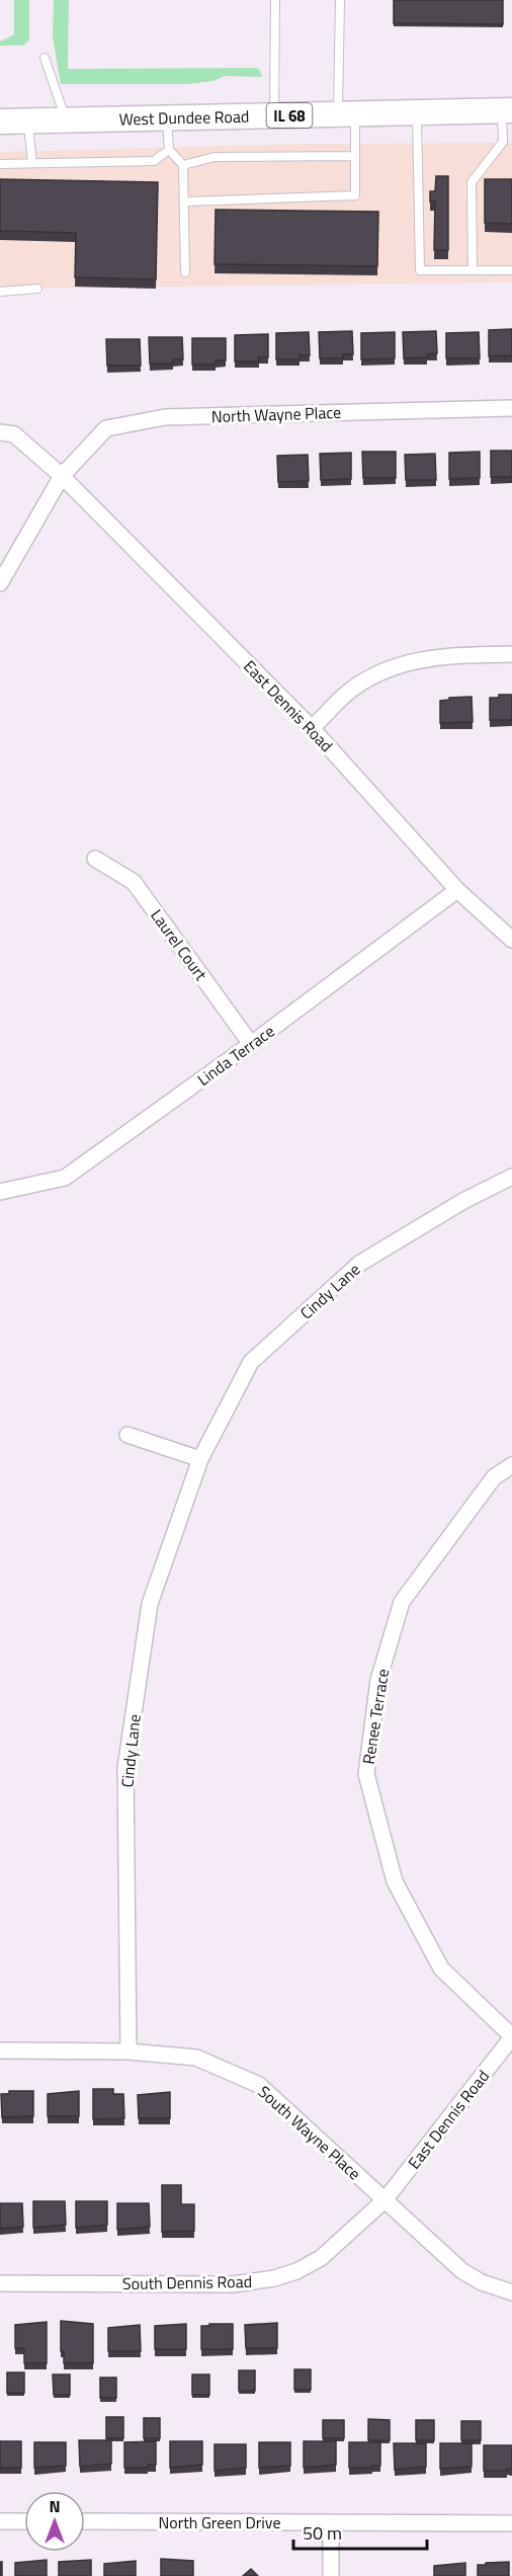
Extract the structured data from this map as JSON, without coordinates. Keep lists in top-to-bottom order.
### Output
{
  "streets": {
    "main road": ["IL 68", "West Dundee Road"],
    "street": [
      "North Wayne Place",
      "East Dennis Road",
      "Laurel Court",
      "Linda Terrace",
      "Cindy Lane",
      "Renee Terrace",
      "South Wayne Place",
      "South Dennis Road",
      "North Green Drive"
    ]
  },
  "crossings": [
    ["North Wayne Place", "East Dennis Road"],
    ["East Dennis Road", "Linda Terrace"],
    ["East Dennis Road", "Renee Terrace"],
    ["East Dennis Road", "South Wayne Place"],
    ["East Dennis Road", "South Dennis Road"],
    ["Laurel Court", "Linda Terrace"],
    ["Cindy Lane", "South Wayne Place"],
    ["South Wayne Place", "South Dennis Road"]
  ],
  "scale_bar": "50 m",
  "north": "top"
}
